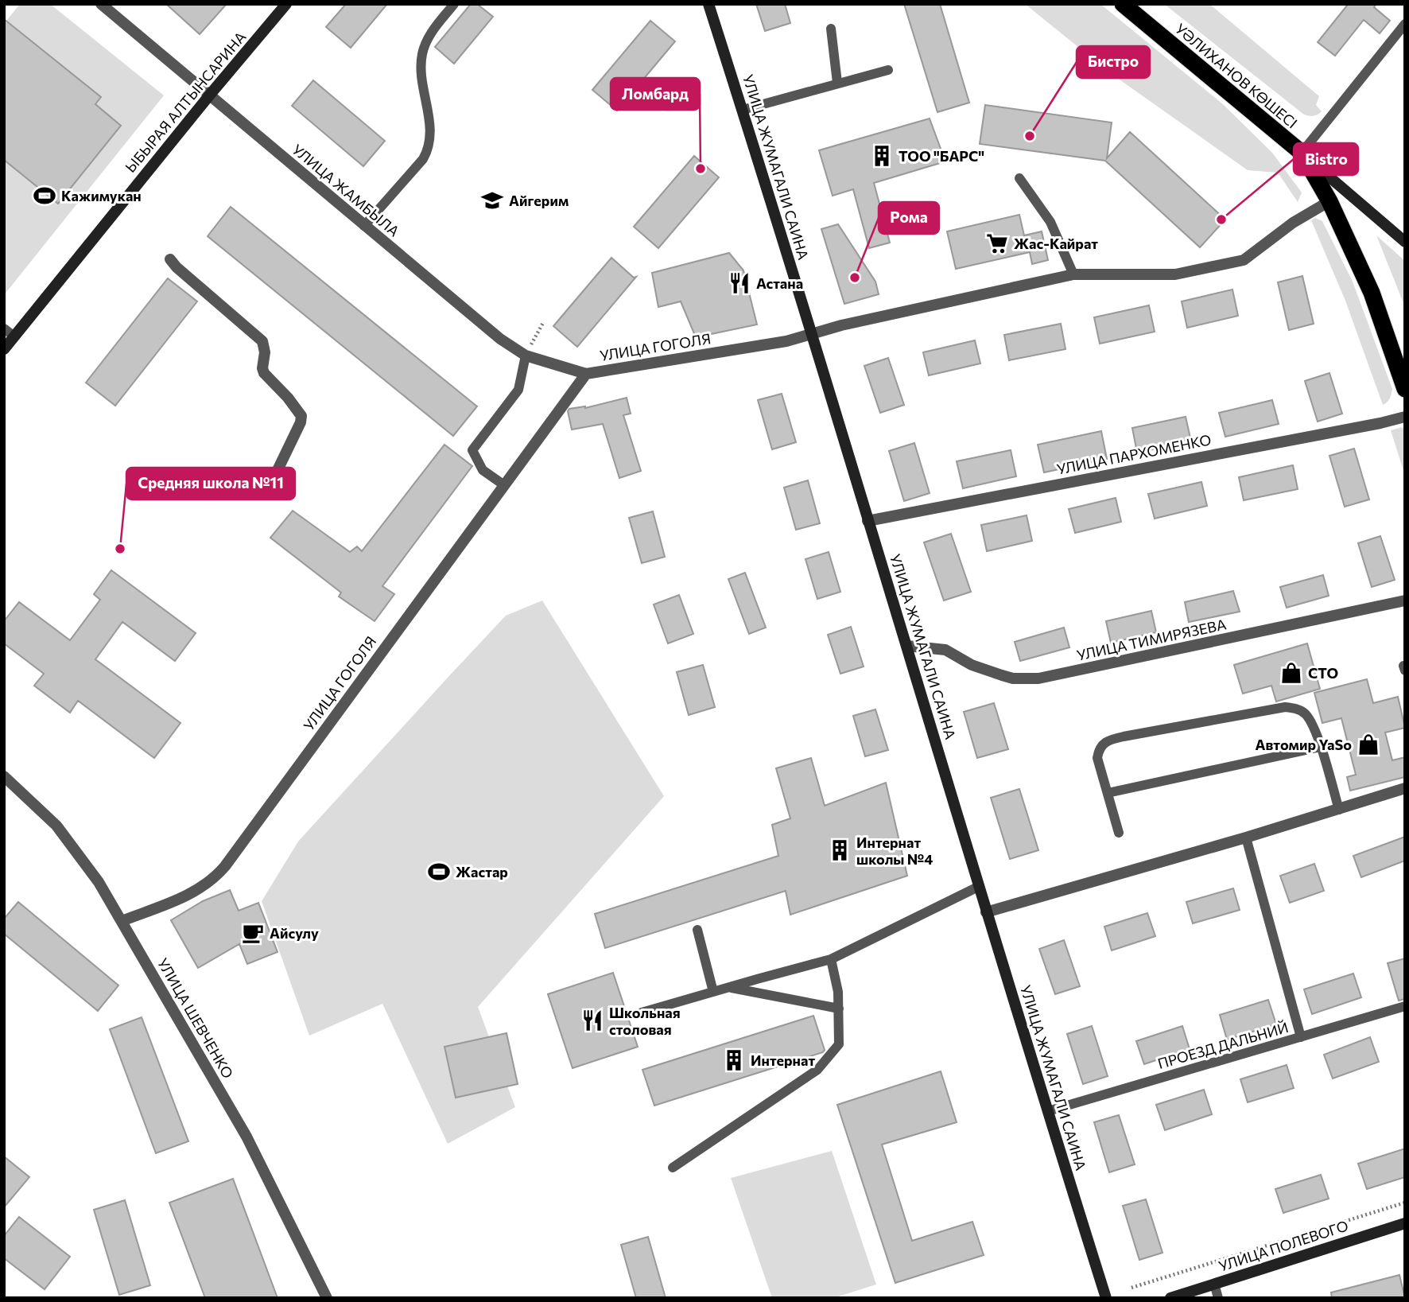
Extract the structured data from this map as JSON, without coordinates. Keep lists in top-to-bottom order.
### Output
{
  "streets": {
    "highway": ["УӘЛИХАНОВ КӨШЕСІ"],
    "street": [
      "ЫБЫРАЯ АЛТЫНСАРИНА",
      "УЛИЦА ЖУМАГАЛИ САИНА",
      "УЛИЦА ЖАМБЫЛА",
      "УЛИЦА ГОГОЛЯ",
      "УЛИЦА ПАРХОМЕНКО",
      "УЛИЦА ТИМИРЯЗЕВА",
      "УЛИЦА ШЕВЧЕНКО",
      "УЛИЦА ПОЛЕВОГО"
    ],
    "lane": ["ПРОЕЗД ДАЛЬНИЙ"]
  },
  "crossings": [
    ["УӘЛИХАНОВ КӨШЕСІ", "УЛИЦА ГОГОЛЯ"],
    ["ЫБЫРАЯ АЛТЫНСАРИНА", "УЛИЦА ЖАМБЫЛА"],
    ["УЛИЦА ЖУМАГАЛИ САИНА", "УЛИЦА ГОГОЛЯ"],
    ["УЛИЦА ЖУМАГАЛИ САИНА", "УЛИЦА ПАРХОМЕНКО"],
    ["УЛИЦА ЖУМАГАЛИ САИНА", "УЛИЦА ТИМИРЯЗЕВА"],
    ["УЛИЦА ЖУМАГАЛИ САИНА", "ПРОЕЗД ДАЛЬНИЙ"],
    ["УЛИЦА ЖАМБЫЛА", "УЛИЦА ГОГОЛЯ"],
    ["УЛИЦА ГОГОЛЯ", "УЛИЦА ШЕВЧЕНКО"]
  ],
  "places": {
    "other": [
      "Бистро",
      "Ломбард",
      "Bistro",
      "Рома",
      "Средняя школа №11"
    ],
    "building": ["ТОО \"БАРС\"", "Интернат школы №4", "Интернат"],
    "sports": ["Кажимукан", "Жастар"],
    "school or university": ["Айгерим"],
    "supermarket": ["Жас-Кайрат"],
    "restaurant": ["Астана", "Школьная столовая"],
    "shop": ["СТО", "Автомир YaSo"],
    "cafe": ["Айсулу"]
  }
}
